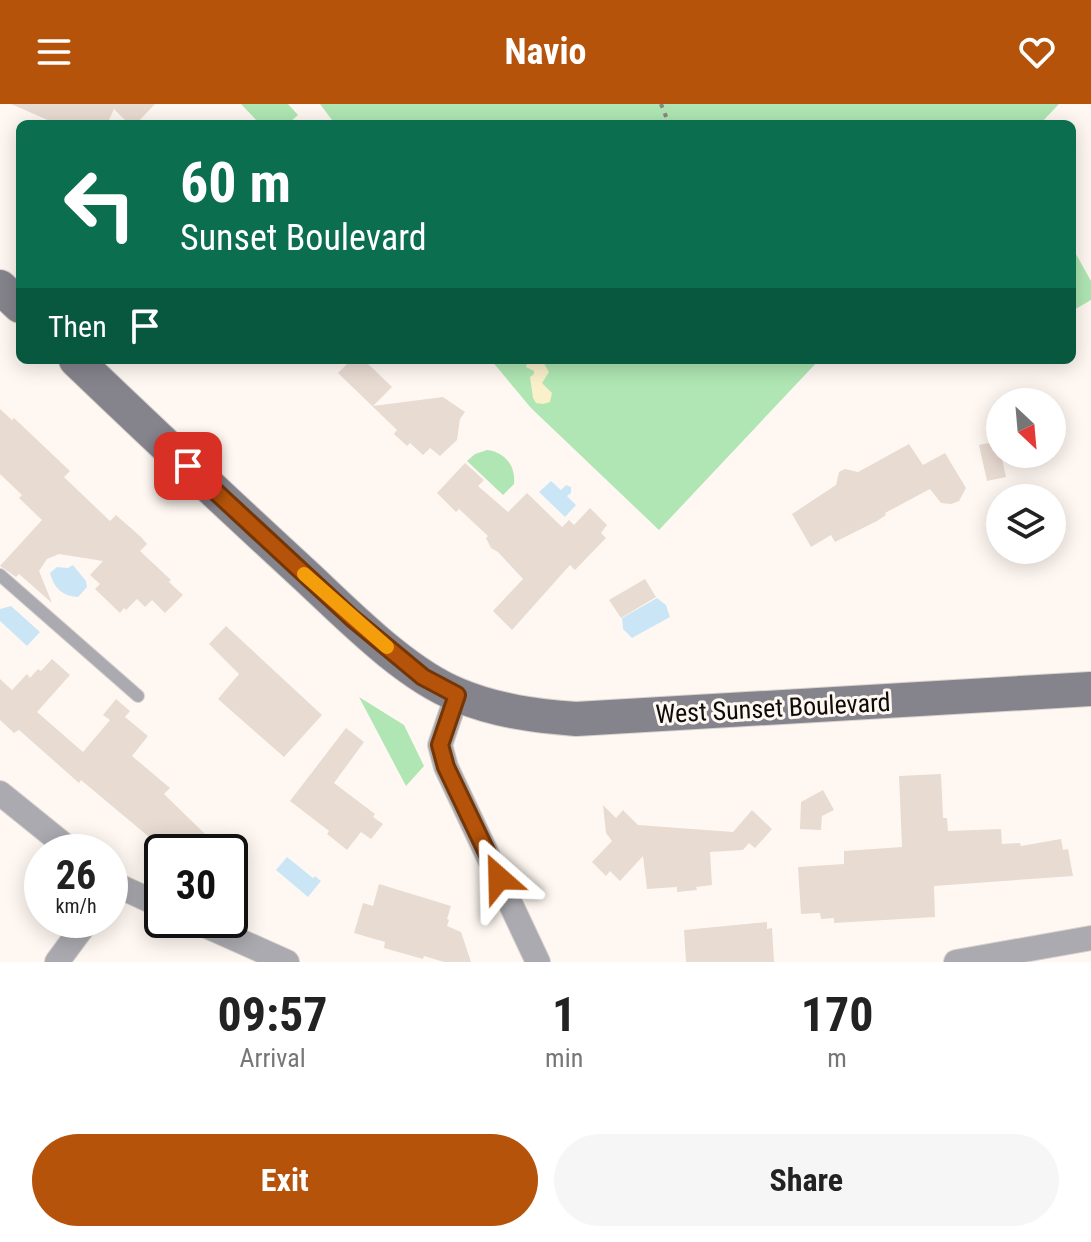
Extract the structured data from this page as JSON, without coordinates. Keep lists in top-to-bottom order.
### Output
{
  "streets": {
    "main road": ["West Sunset Boulevard"]
  },
  "north": "bottom right",
  "page": {
    "header": "Navio",
    "turn": ["60 m", "Sunset Boulevard"],
    "then": "Then",
    "speed": "26 km/h",
    "limit": "30",
    "eta": [
      "09:57",
      "Arrival",
      "1",
      "min",
      "170",
      "m"
    ],
    "buttons": ["Exit", "Share"]
  }
}
